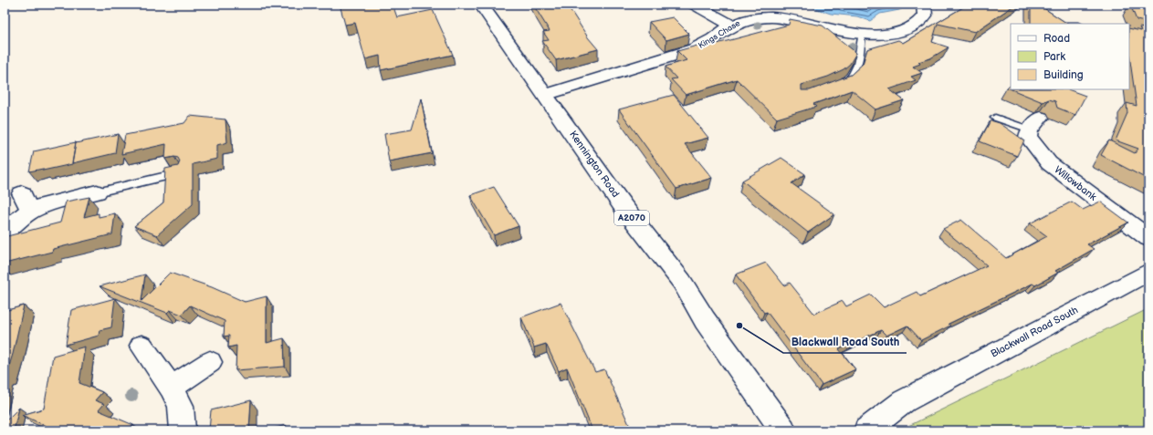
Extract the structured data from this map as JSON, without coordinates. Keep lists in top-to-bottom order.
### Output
{
  "streets": {
    "street": [
      "Kings Chase",
      "Kennington Road",
      "Willowbank",
      "A2070",
      "Blackwall Road South"
    ]
  },
  "crossings": [
    ["Kings Chase", "Kennington Road"]
  ],
  "places": ["Blackwall Road South"],
  "legend": ["Road", "Park", "Building"]
}
